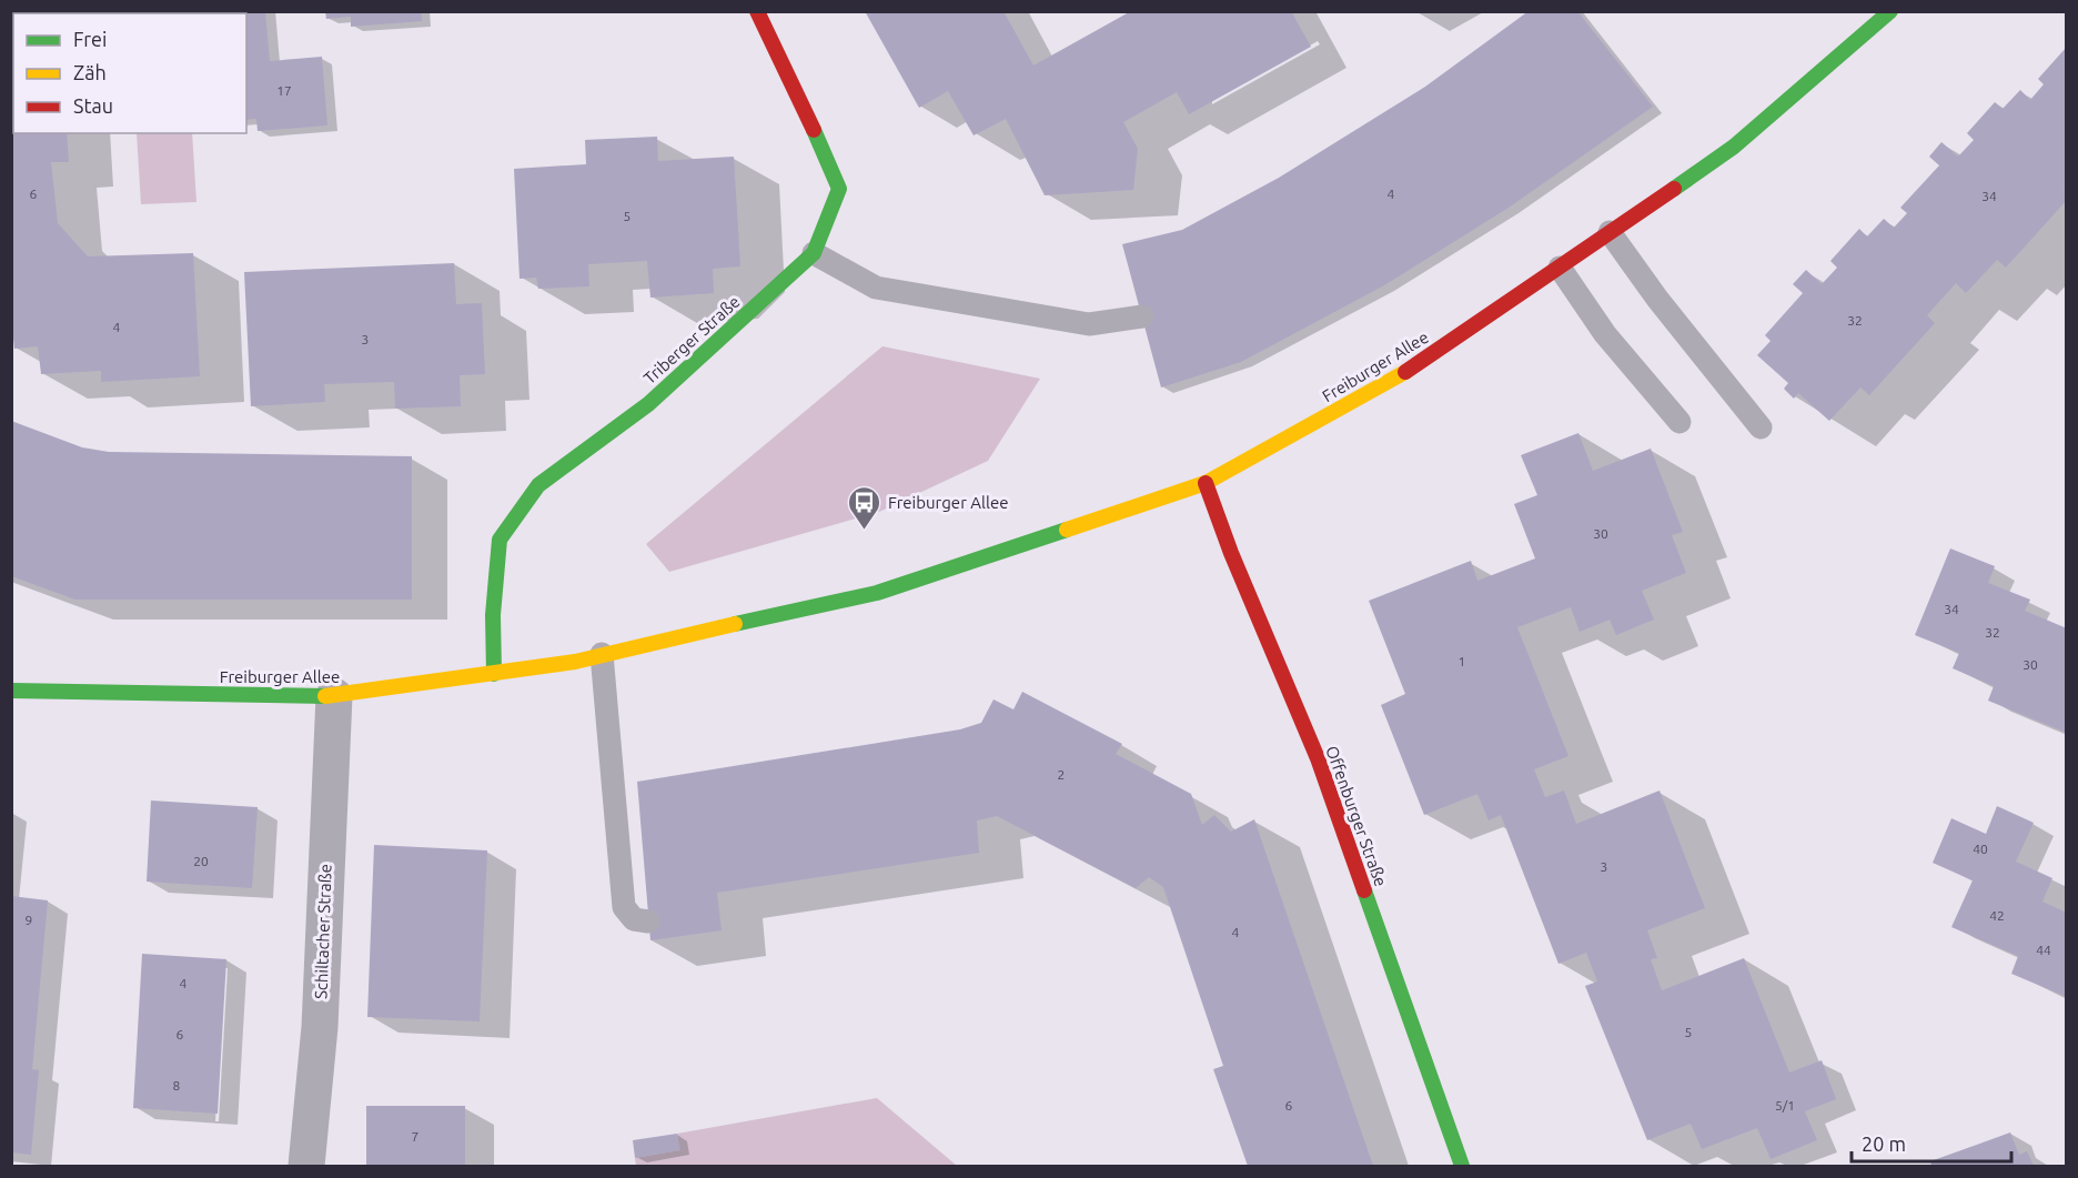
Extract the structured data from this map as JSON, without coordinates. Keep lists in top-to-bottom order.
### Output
{
  "streets": {
    "street": [
      "Triberger Straße",
      "Freiburger Allee",
      "Offenburger Straße",
      "Schiltacher Straße"
    ]
  },
  "crossings": [
    ["Triberger Straße", "Freiburger Allee"],
    ["Freiburger Allee", "Offenburger Straße"],
    ["Freiburger Allee", "Schiltacher Straße"]
  ],
  "places": {
    "bus stop": ["Freiburger Allee"]
  },
  "house_numbers": [
    "17",
    "6",
    "4",
    "34",
    "5",
    "32",
    "4",
    "3",
    "30",
    "34",
    "32",
    "1",
    "30",
    "2",
    "40",
    "20",
    "3",
    "42",
    "9",
    "4",
    "44",
    "4",
    "5",
    "6",
    "8",
    "6",
    "5/1",
    "7"
  ],
  "legend": ["Frei", "Zäh", "Stau"],
  "scale_bar": "20 m"
}
